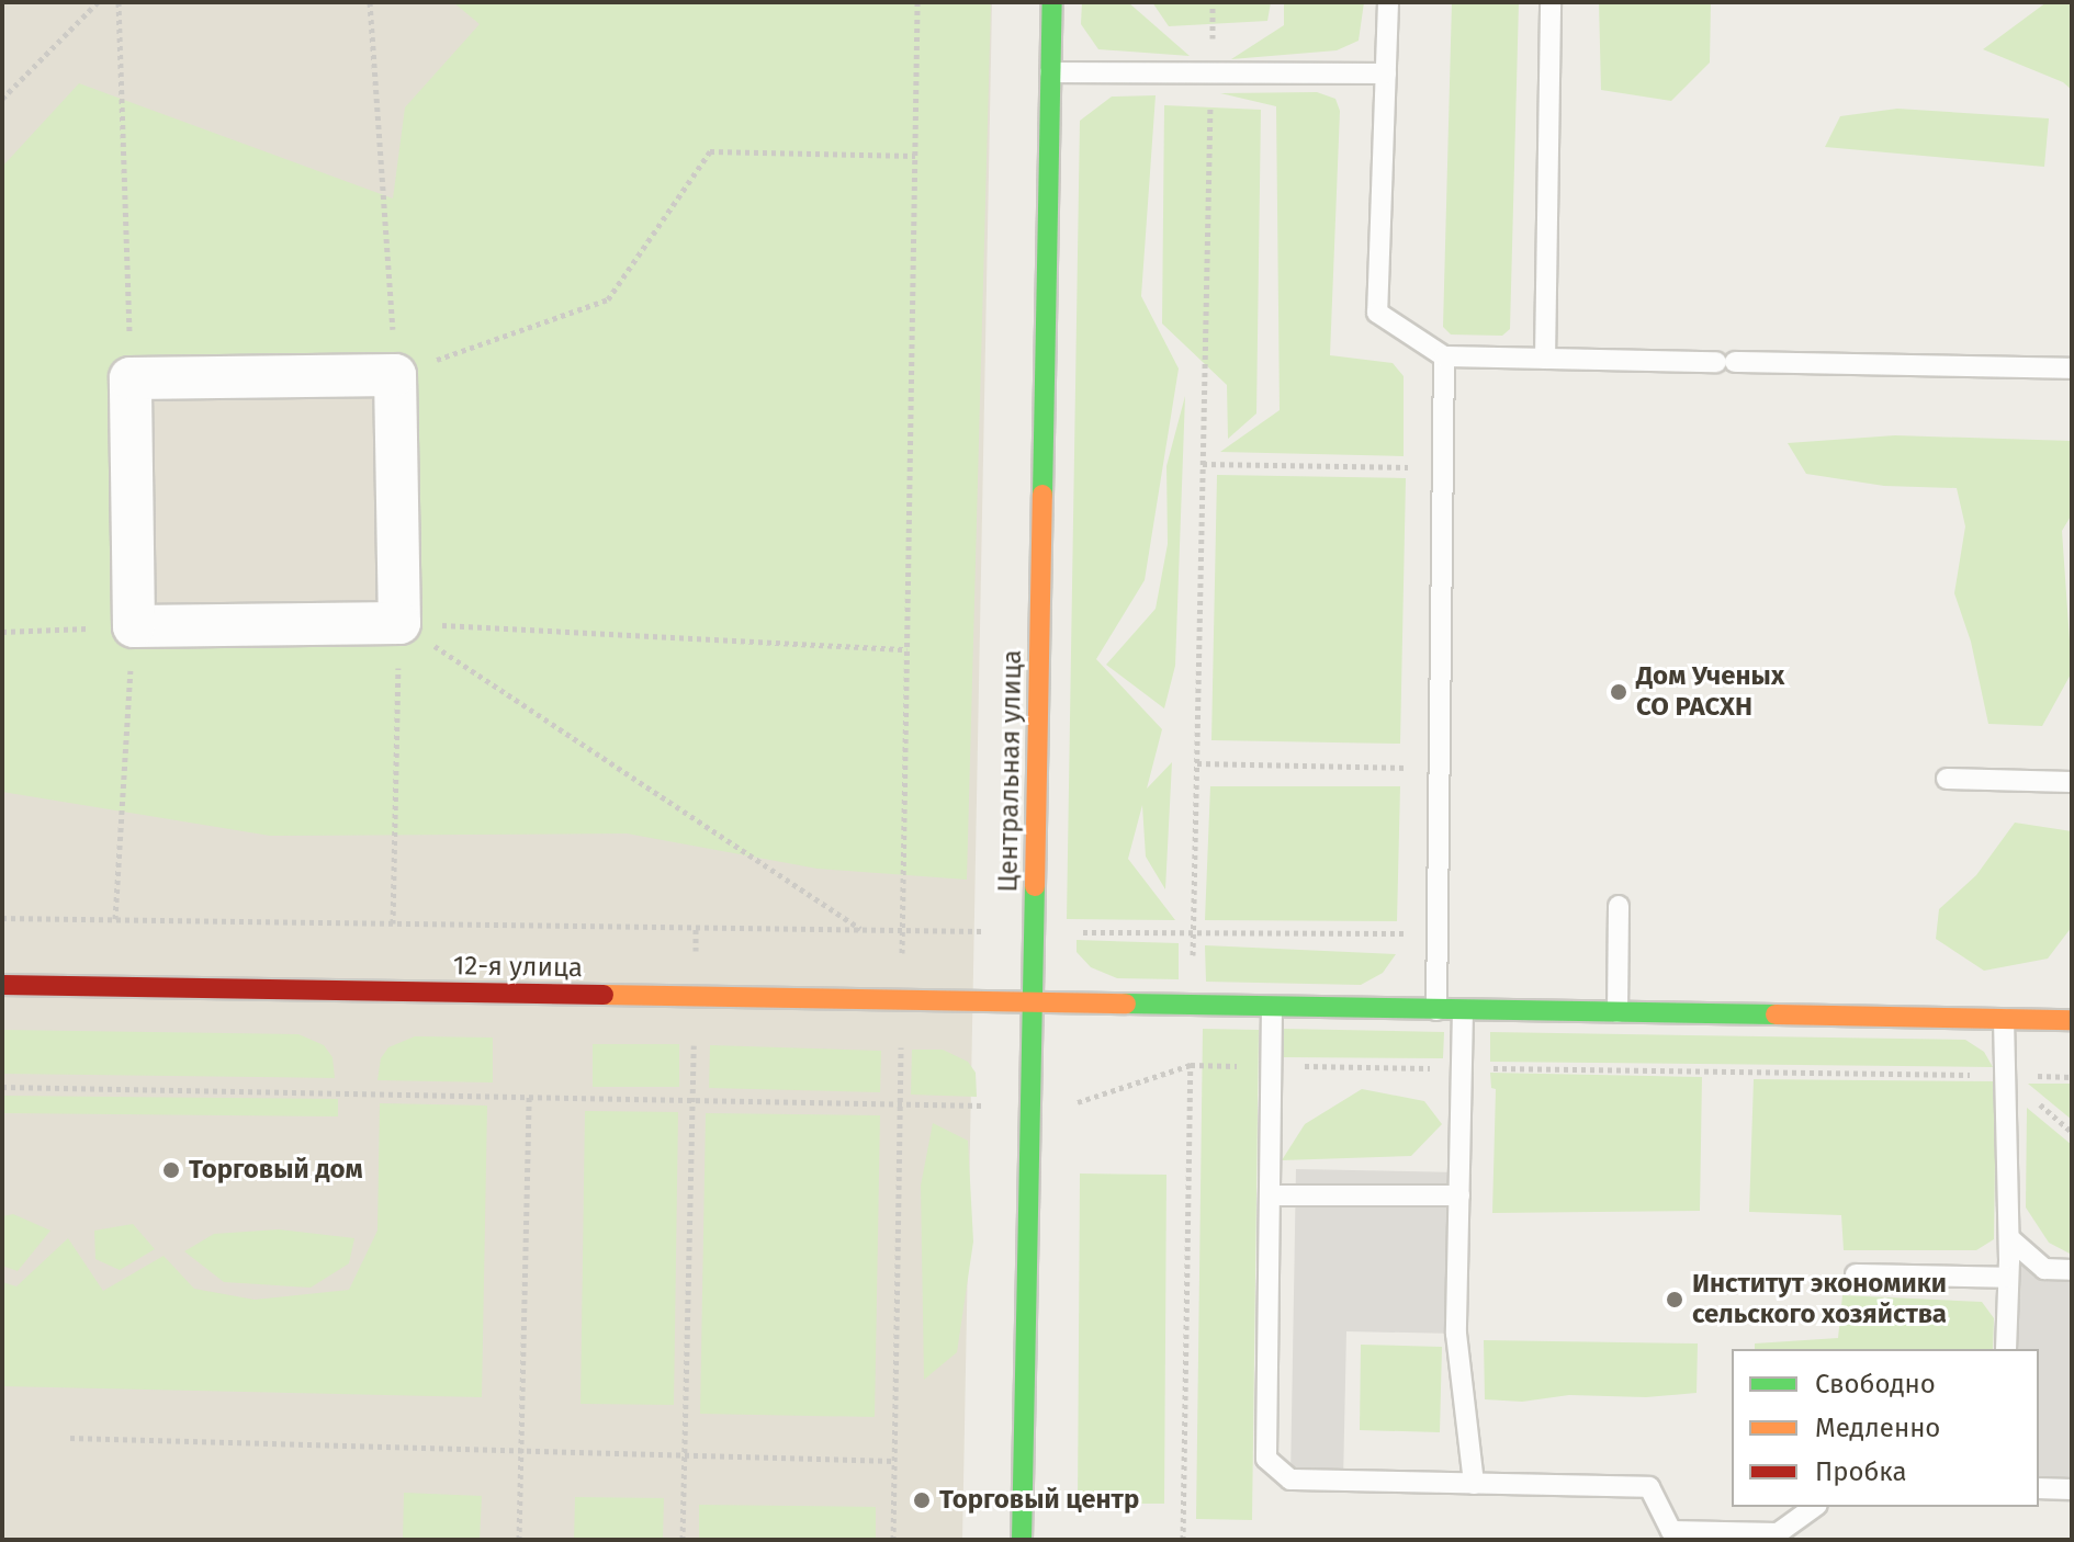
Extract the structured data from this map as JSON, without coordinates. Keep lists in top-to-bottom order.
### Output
{
  "streets": {
    "street": ["Центральная улица", "12-я улица"]
  },
  "crossings": [
    ["Центральная улица", "12-я улица"]
  ],
  "places": [
    "Дом Ученых СО РАСХН",
    "Торговый дом",
    "Институт экономики сельского хозяйства",
    "Торговый центр"
  ],
  "legend": ["Свободно", "Медленно", "Пробка"]
}
